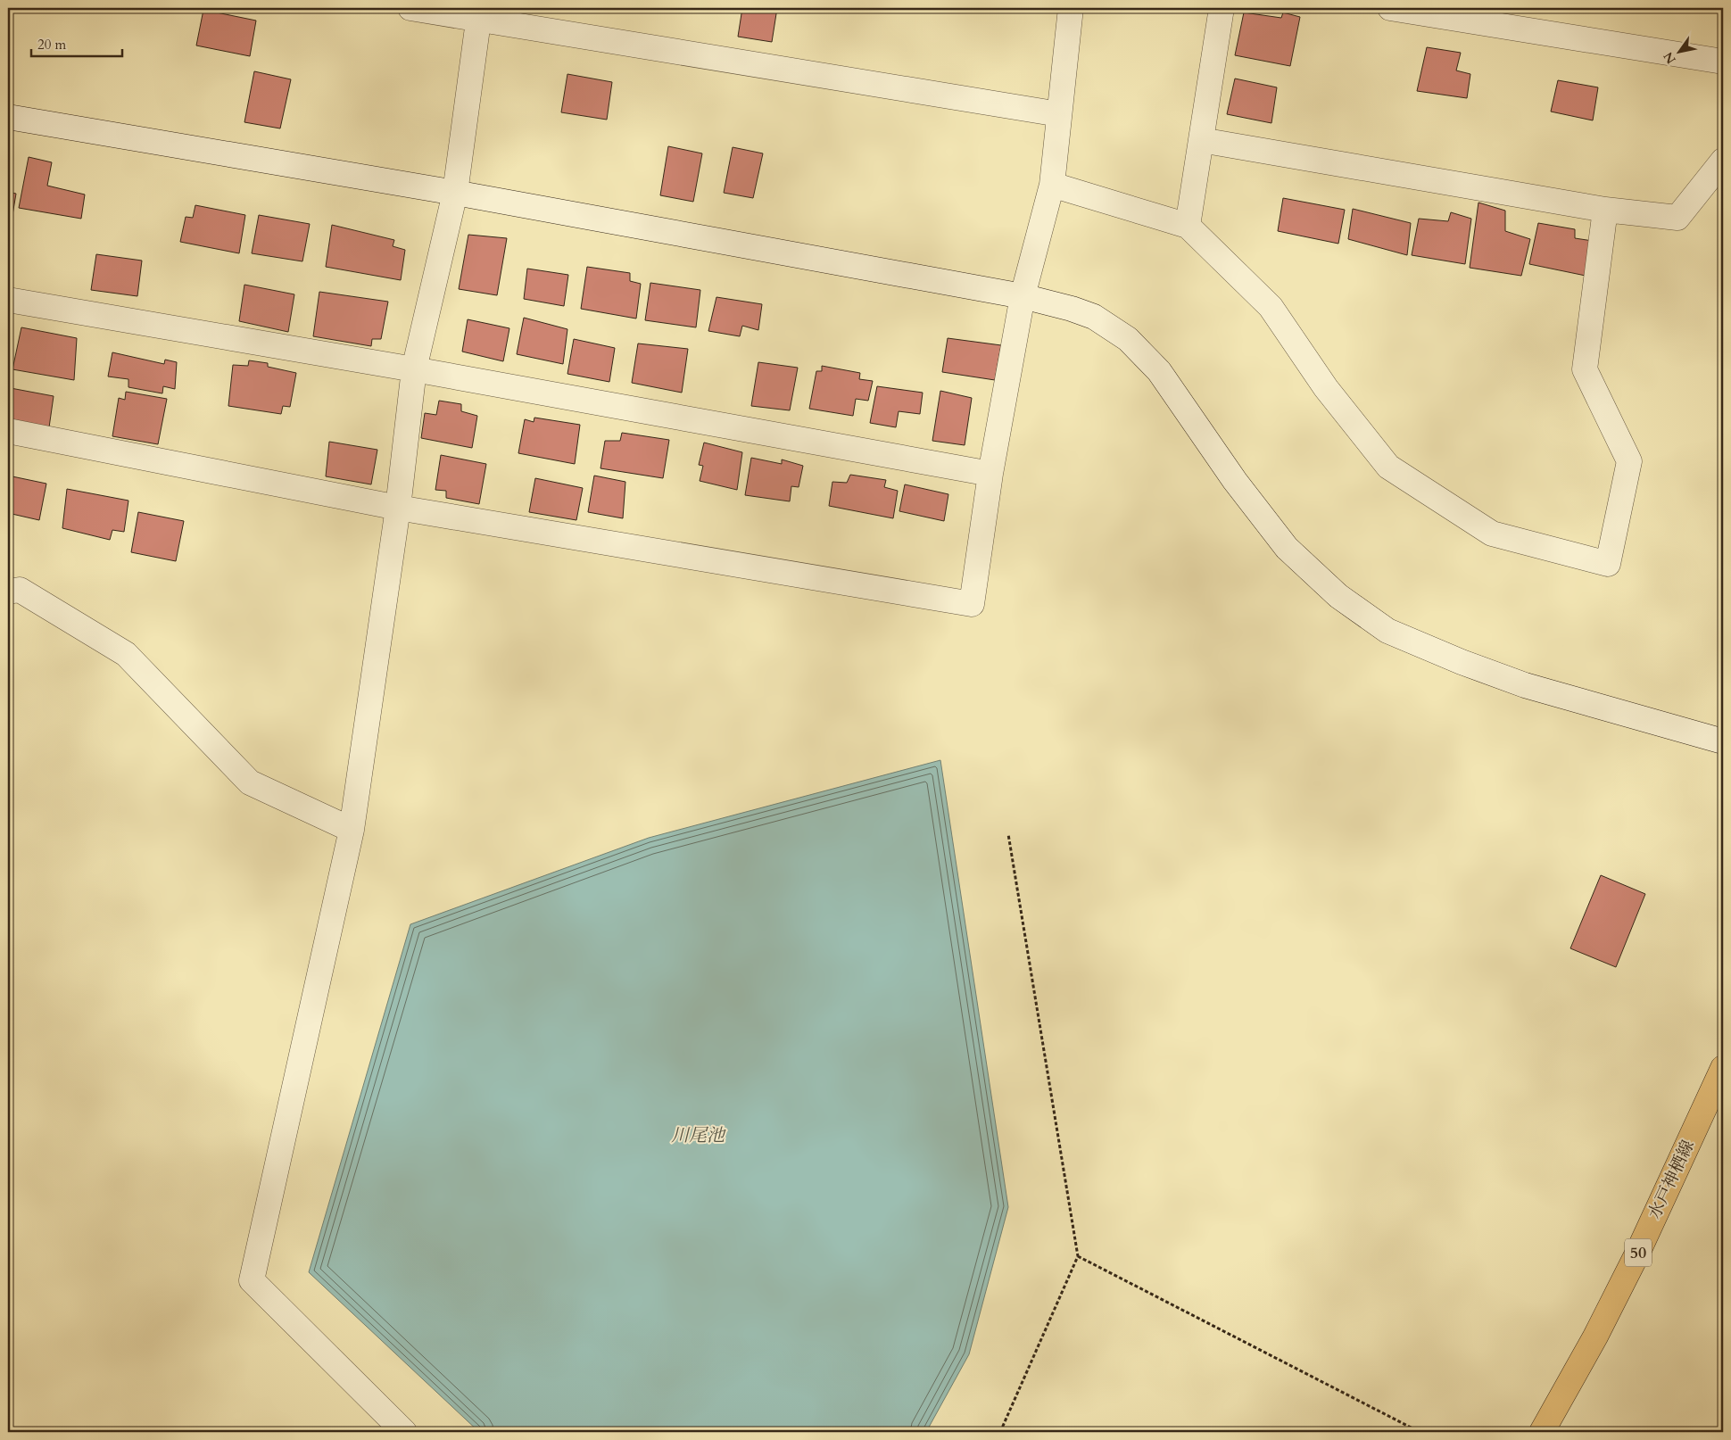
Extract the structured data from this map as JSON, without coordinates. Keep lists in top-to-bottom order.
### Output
{
  "streets": {
    "main road": ["水戸神栖線", "50"]
  },
  "water": ["川尾池"],
  "scale_bar": "20 m",
  "north": "bottom left"
}
